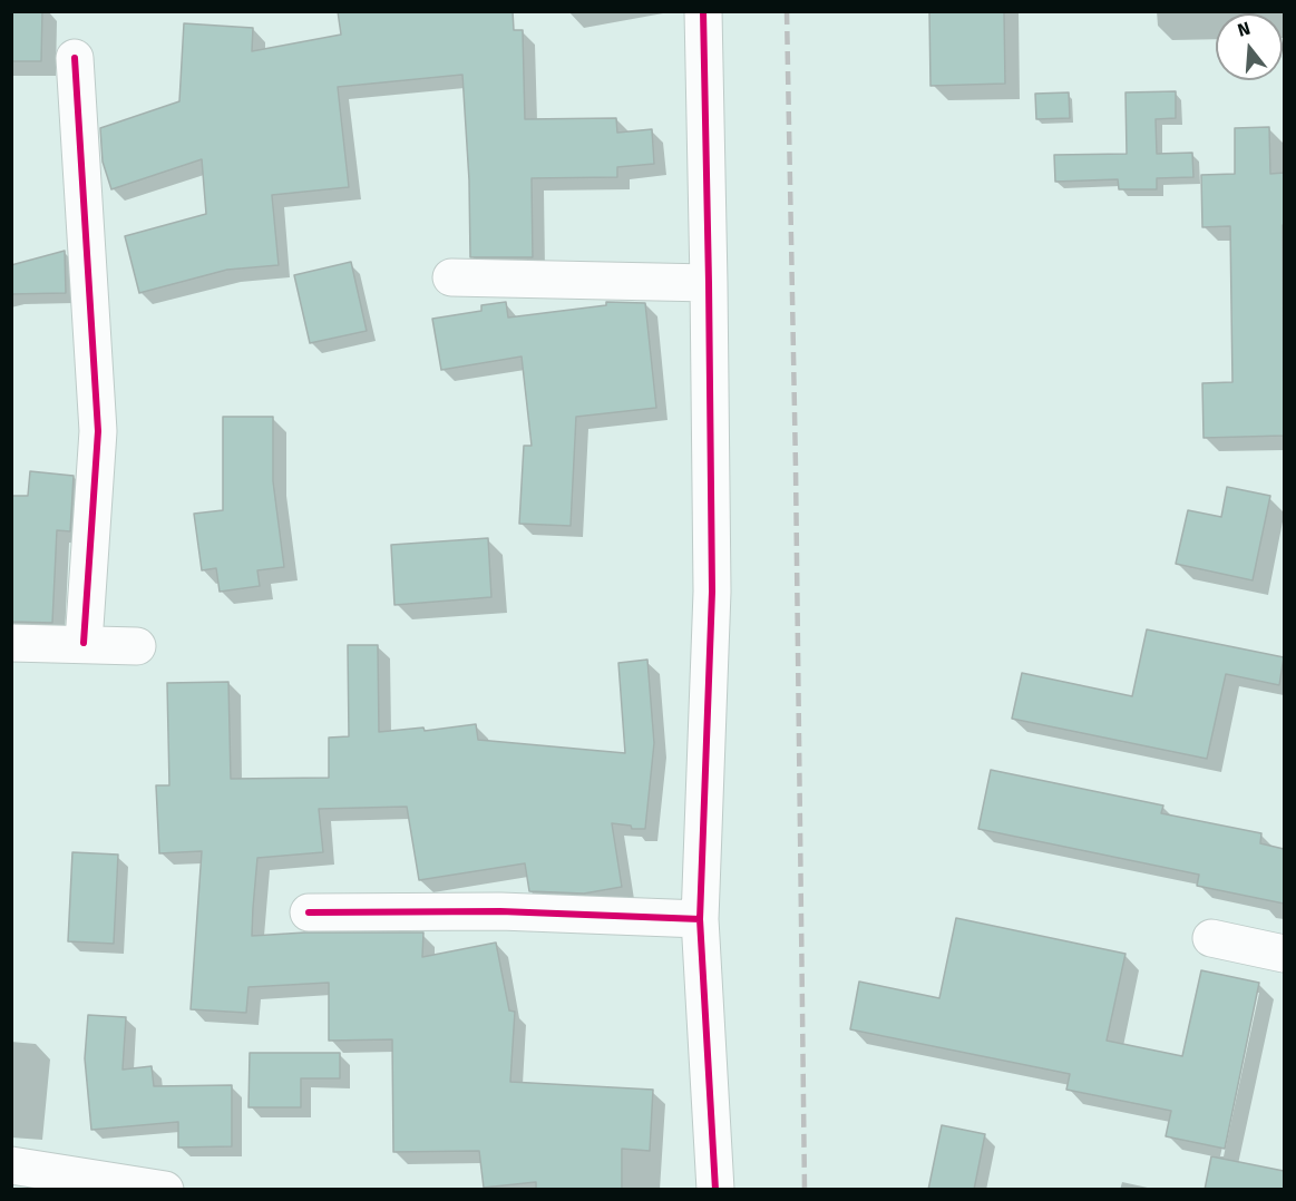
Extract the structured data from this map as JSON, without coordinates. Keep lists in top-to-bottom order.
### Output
{
  "north": "top"
}
